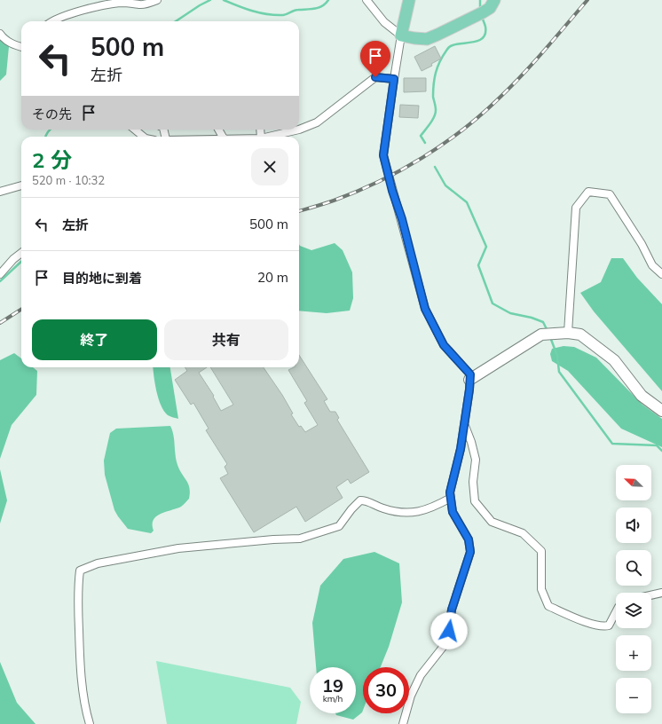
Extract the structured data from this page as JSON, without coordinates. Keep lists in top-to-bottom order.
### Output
{
  "north": "top left",
  "page": {
    "turn": ["500 m", "左折"],
    "then": "その先",
    "heading": ["2 分", "520 m · 10:32"],
    "list": [
      {
        "name": "左折",
        "value": "500 m"
      },
      {
        "name": "目的地に到着",
        "value": "20 m"
      }
    ],
    "buttons": ["終了", "共有"],
    "map_buttons": ["+", "−"],
    "speed": "19 km/h",
    "limit": "30"
  }
}
